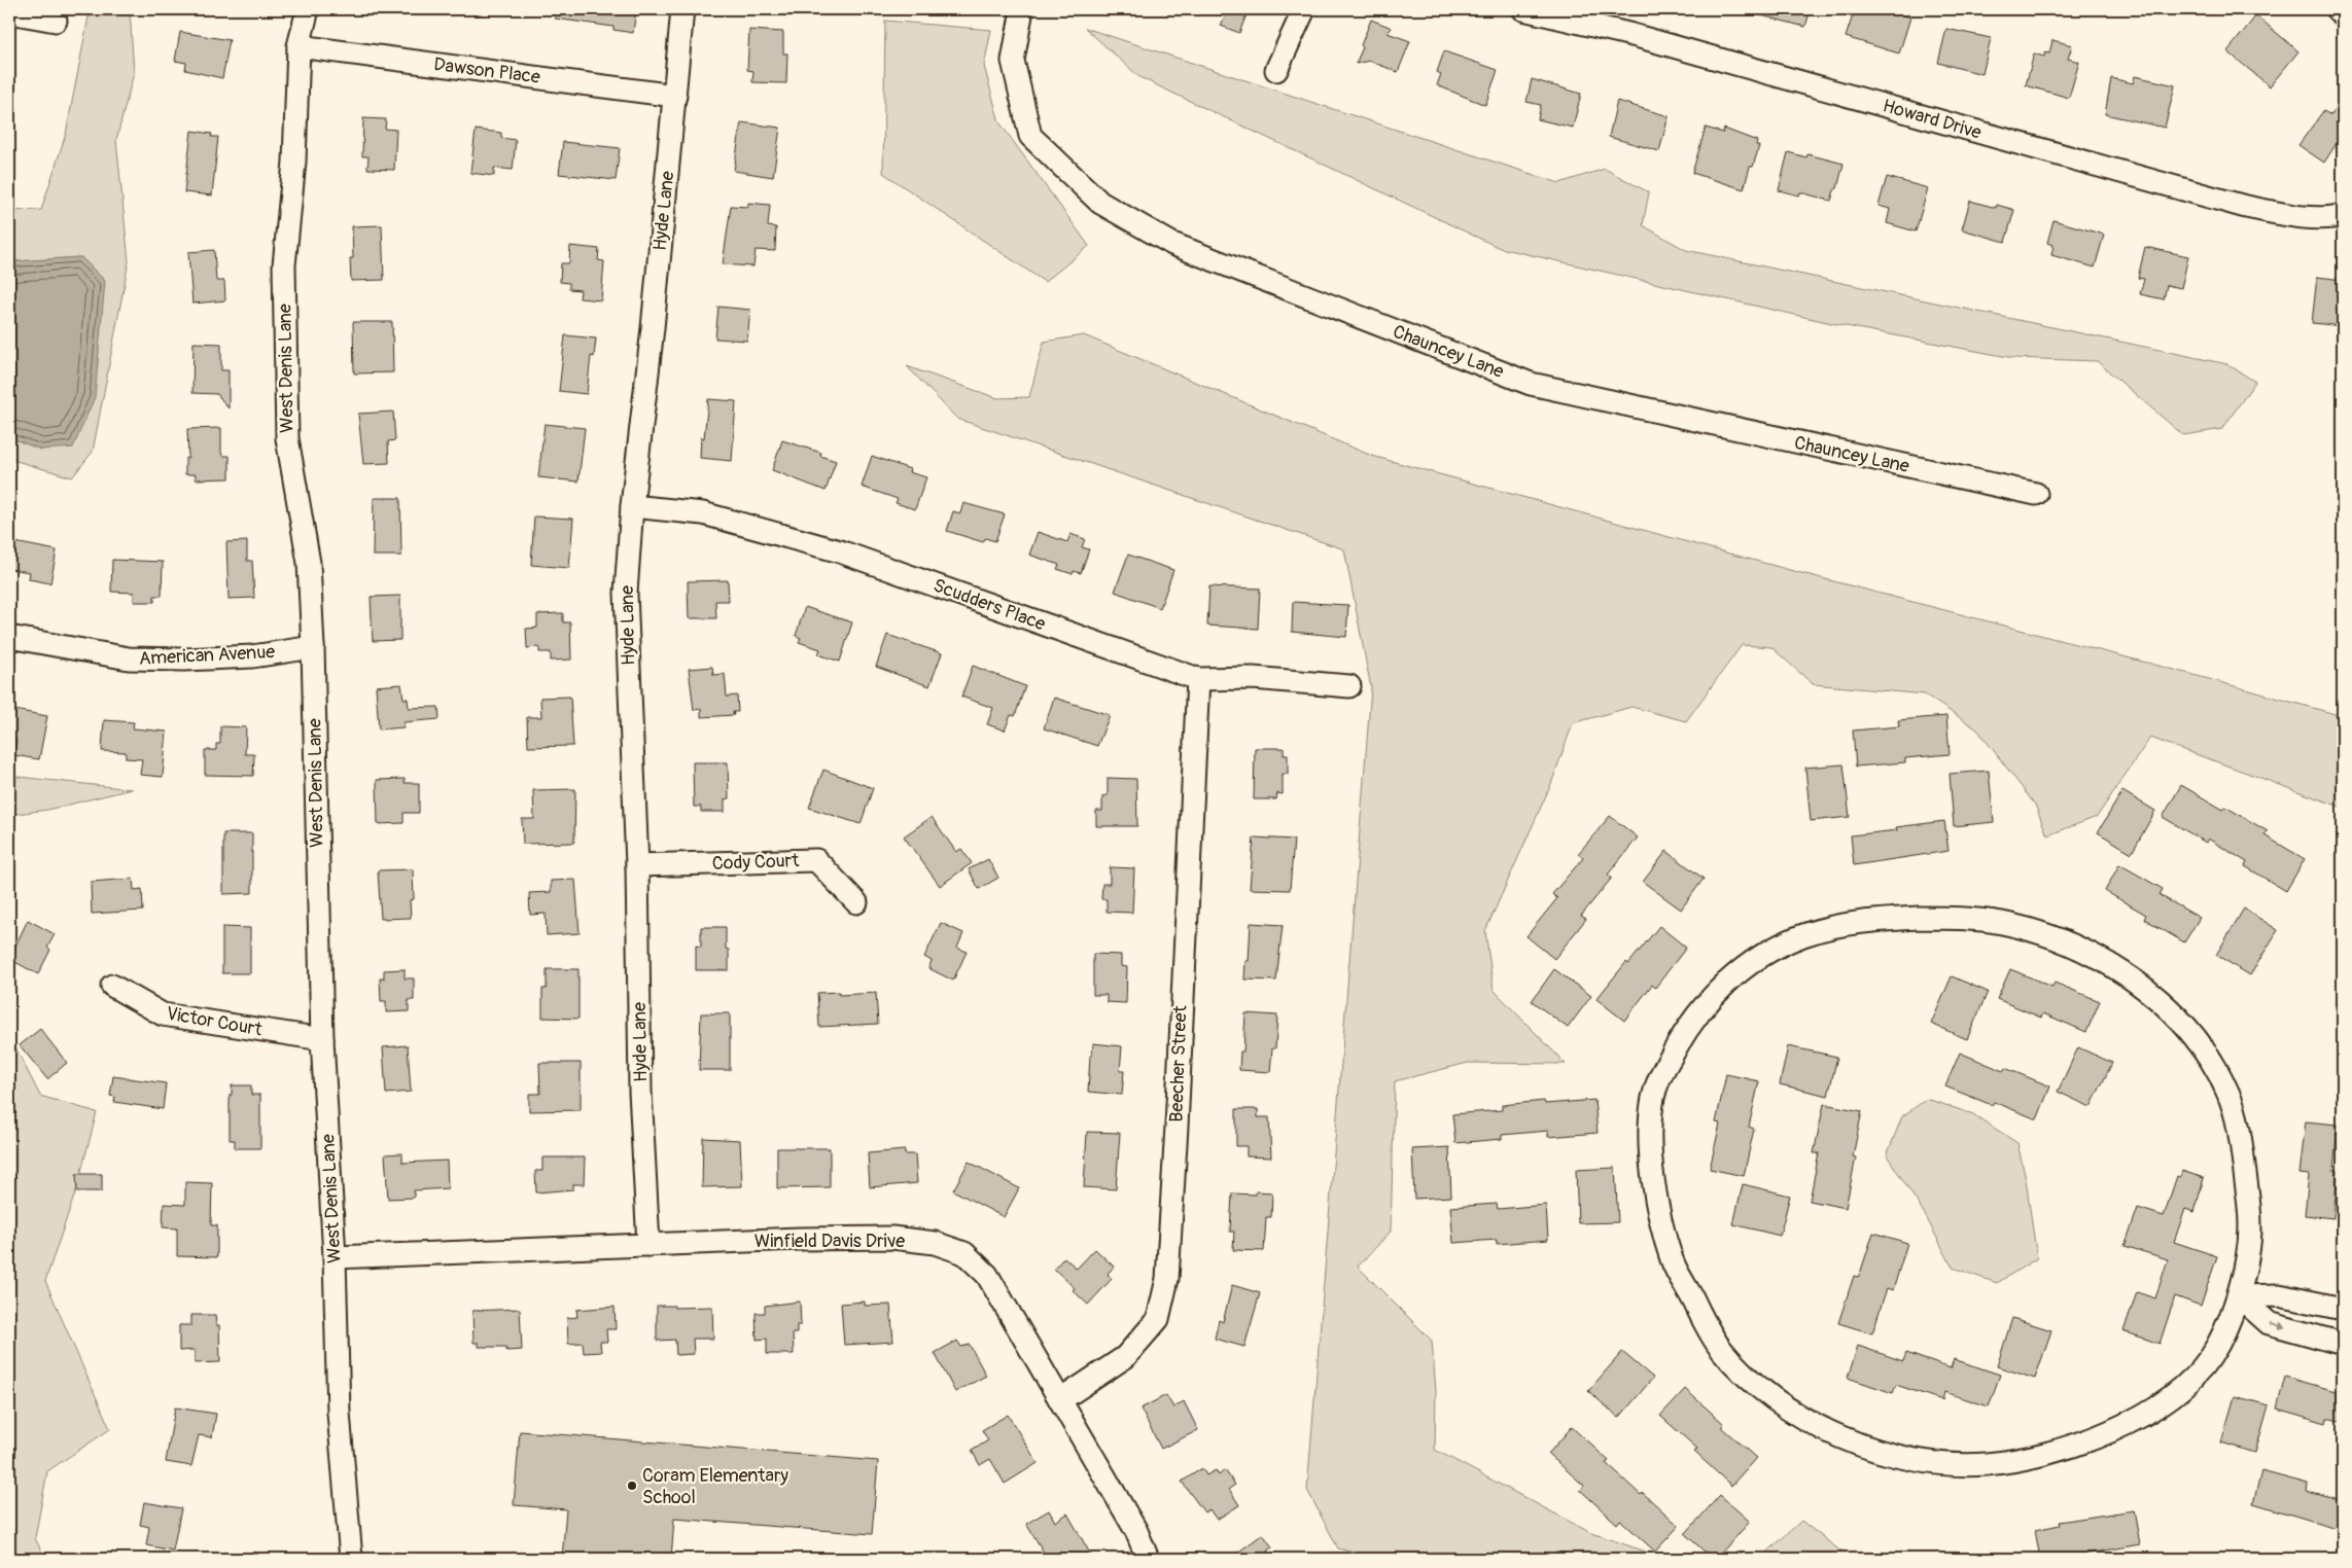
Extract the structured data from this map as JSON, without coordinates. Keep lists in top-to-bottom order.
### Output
{
  "streets": {
    "street": [
      "Dawson Place",
      "Howard Drive",
      "Hyde Lane",
      "Chauncey Lane",
      "West Denis Lane",
      "Scudders Place",
      "American Avenue",
      "Cody Court",
      "Victor Court",
      "Beecher Street",
      "Winfield Davis Drive"
    ]
  },
  "crossings": [
    ["Dawson Place", "Hyde Lane"],
    ["Dawson Place", "West Denis Lane"],
    ["Hyde Lane", "Scudders Place"],
    ["Hyde Lane", "Cody Court"],
    ["Hyde Lane", "Winfield Davis Drive"],
    ["West Denis Lane", "American Avenue"],
    ["West Denis Lane", "Victor Court"],
    ["West Denis Lane", "Winfield Davis Drive"],
    ["Scudders Place", "Beecher Street"],
    ["Beecher Street", "Winfield Davis Drive"]
  ],
  "places": ["Coram Elementary School"]
}
